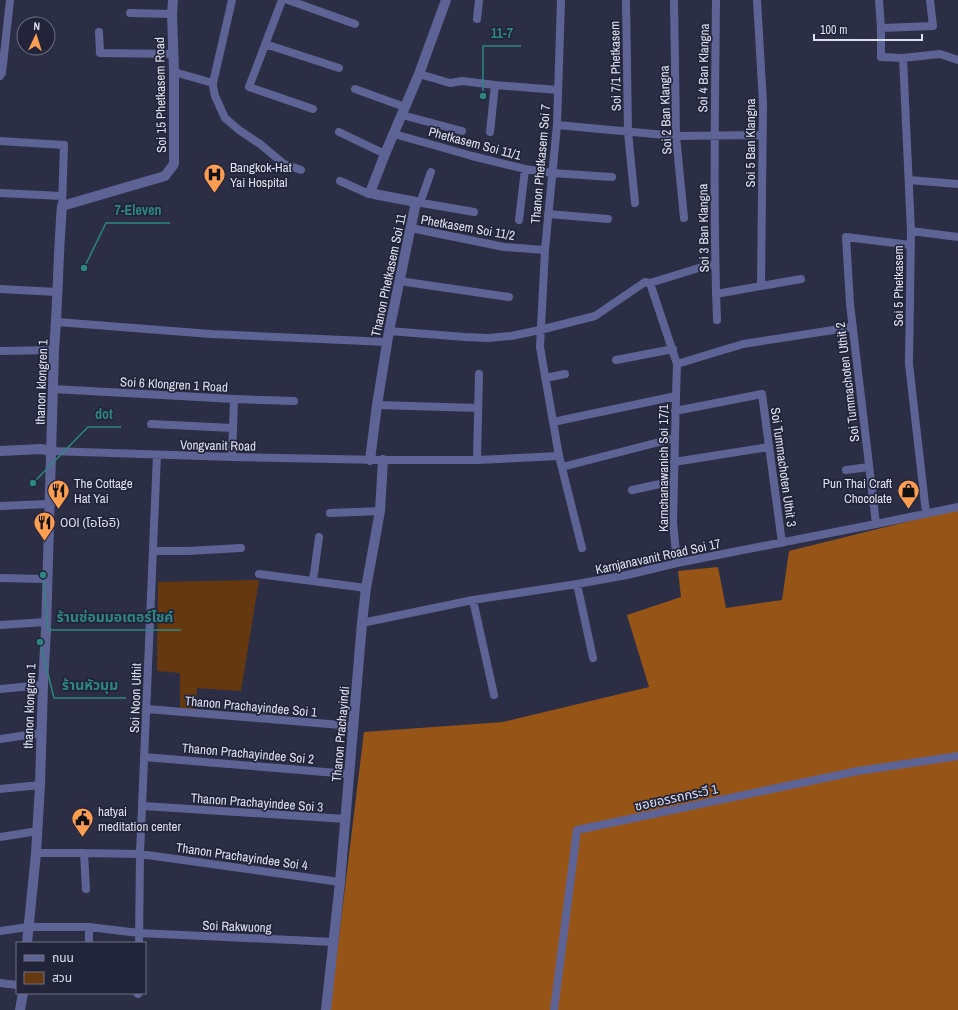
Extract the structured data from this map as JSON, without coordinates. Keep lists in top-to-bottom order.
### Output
{
  "streets": {
    "street": [
      "Soi 7/1 Phetkasem",
      "Soi 4 Ban Klangna",
      "Soi 15 Phetkasem Road",
      "Soi 2 Ban Klangna",
      "Phetkasem Soi 11/1",
      "Soi 5 Ban Klangna",
      "Thanon Phetkasem Soi 7",
      "Phetkasem Soi 11/2",
      "Soi 3 Ban Klangna",
      "Thanon Phetkasem Soi 11",
      "Soi 5 Phetkasem",
      "thanon klongren 1",
      "Soi Tummachoten Uthit 2",
      "Soi 6 Klongren 1 Road",
      "Vongvanit Road",
      "Soi Tummachoten Uthit 3",
      "Karnchanawanich Soi 17/1",
      "Karnjanavanit Road Soi 17",
      "Soi Noon Uthit",
      "Thanon Prachayindee Soi 1",
      "Thanon Prachayindi",
      "Thanon Prachayindee Soi 2",
      "ซอยอรรถกระวี 1",
      "Thanon Prachayindee Soi 3",
      "Thanon Prachayindee Soi 4",
      "Soi Rakwuong"
    ]
  },
  "crossings": [
    ["Soi 4 Ban Klangna", "Soi 3 Ban Klangna"],
    ["Soi 15 Phetkasem Road", "thanon klongren 1"],
    ["Phetkasem Soi 11/1", "Thanon Phetkasem Soi 7"],
    ["Thanon Phetkasem Soi 7", "Phetkasem Soi 11/2"],
    ["Thanon Phetkasem Soi 7", "Vongvanit Road"],
    ["Thanon Phetkasem Soi 7", "Karnchanawanich Soi 17/1"],
    ["Phetkasem Soi 11/2", "Thanon Phetkasem Soi 11"],
    ["Thanon Phetkasem Soi 11", "Vongvanit Road"],
    ["Soi 5 Phetkasem", "Soi Tummachoten Uthit 2"],
    ["Soi 5 Phetkasem", "Karnjanavanit Road Soi 17"],
    ["thanon klongren 1", "Soi 6 Klongren 1 Road"],
    ["thanon klongren 1", "Vongvanit Road"],
    ["thanon klongren 1", "Thanon Prachayindee Soi 4"],
    ["thanon klongren 1", "Soi Rakwuong"],
    ["Soi Tummachoten Uthit 2", "Karnjanavanit Road Soi 17"],
    ["Vongvanit Road", "Soi Noon Uthit"],
    ["Vongvanit Road", "Thanon Prachayindi"],
    ["Soi Tummachoten Uthit 3", "Karnchanawanich Soi 17/1"],
    ["Soi Tummachoten Uthit 3", "Karnjanavanit Road Soi 17"],
    ["Karnchanawanich Soi 17/1", "Karnjanavanit Road Soi 17"],
    ["Karnjanavanit Road Soi 17", "Thanon Prachayindi"],
    ["Soi Noon Uthit", "Thanon Prachayindee Soi 1"],
    ["Soi Noon Uthit", "Thanon Prachayindee Soi 2"],
    ["Soi Noon Uthit", "Thanon Prachayindee Soi 3"],
    ["Soi Noon Uthit", "Thanon Prachayindee Soi 4"],
    ["Soi Noon Uthit", "Soi Rakwuong"],
    ["Thanon Prachayindee Soi 1", "Thanon Prachayindi"],
    ["Thanon Prachayindi", "Thanon Prachayindee Soi 2"],
    ["Thanon Prachayindi", "Thanon Prachayindee Soi 3"],
    ["Thanon Prachayindi", "Thanon Prachayindee Soi 4"],
    ["Thanon Prachayindi", "Soi Rakwuong"]
  ],
  "places": {
    "other": [
      "11-7",
      "7-Eleven",
      "dot",
      "ร้านซ่อมมอเตอร์ไซค์",
      "ร้านหัวมุม"
    ],
    "hospital": ["Bangkok-Hat Yai Hospital"],
    "restaurant": ["The Cottage Hat Yai", "OOI (โอโออิ)"],
    "shop": ["Pun Thai Craft Chocolate"],
    "public building": ["hatyai meditation center"]
  },
  "legend": ["ถนน", "สวน"],
  "scale_bar": "100 m",
  "north": "top"
}
